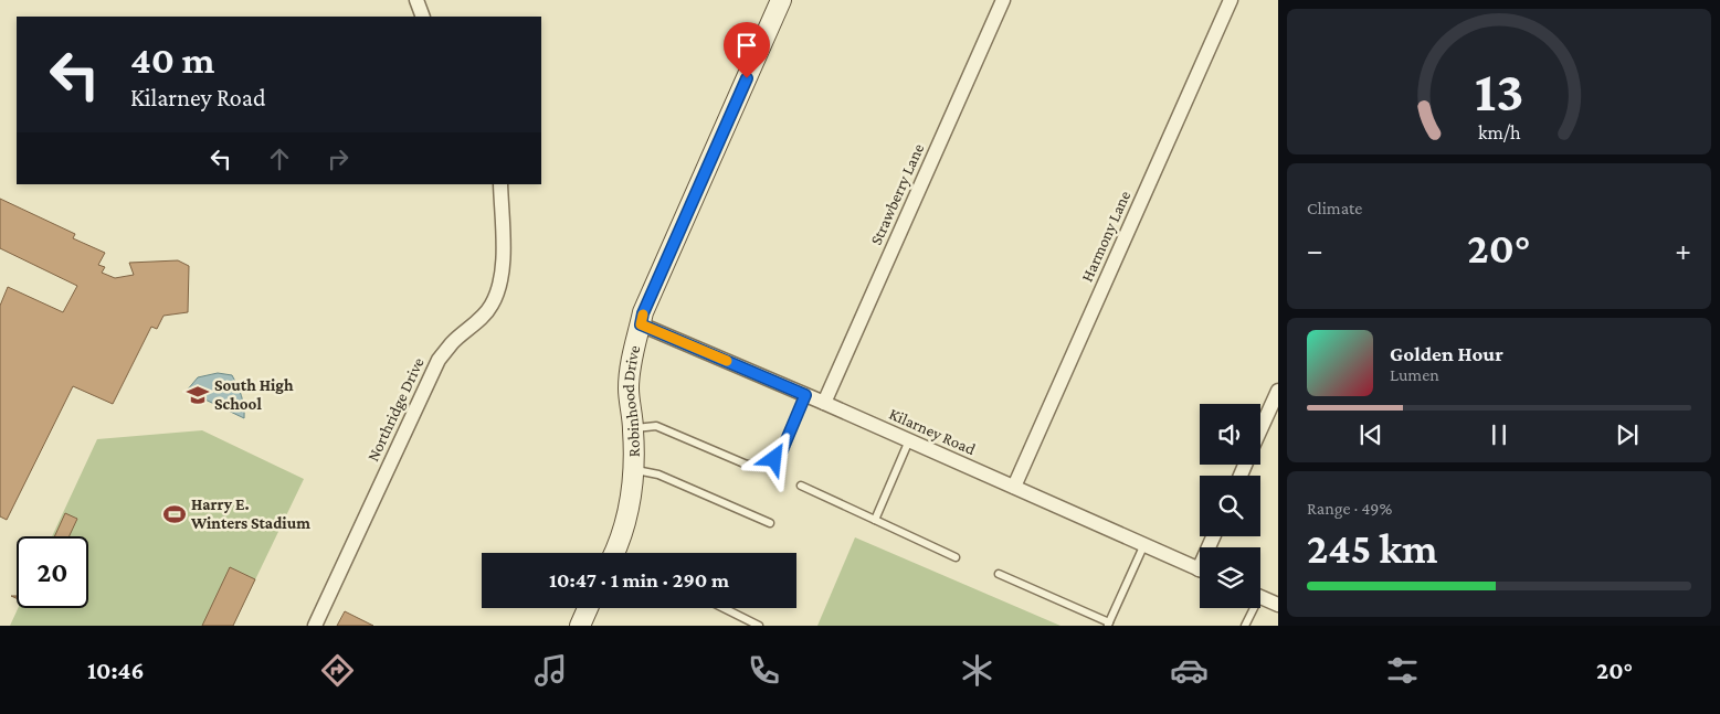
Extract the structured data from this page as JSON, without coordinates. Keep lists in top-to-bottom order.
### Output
{
  "streets": {
    "street": [
      "Strawberry Lane",
      "Harmony Lane",
      "Robinhood Drive",
      "Northridge Drive",
      "Kilarney Road"
    ]
  },
  "crossings": [
    ["Strawberry Lane", "Kilarney Road"],
    ["Harmony Lane", "Kilarney Road"],
    ["Robinhood Drive", "Kilarney Road"]
  ],
  "places": {
    "school or university": ["South High School"],
    "sports": ["Harry E. Winters Stadium"]
  },
  "page": {
    "turn": ["40 m", "Kilarney Road"],
    "tile": [
      "Climate",
      ["Range · 49%", "245 km"]
    ],
    "heat": ["−", "20°", "+"],
    "song": ["Golden Hour", "Lumen"],
    "limit": "20",
    "trip": "10:47 · 1 min · 290 m",
    "tabs": ["10:46", "20°"],
    "gauge": ["13", "km/h"]
  }
}
